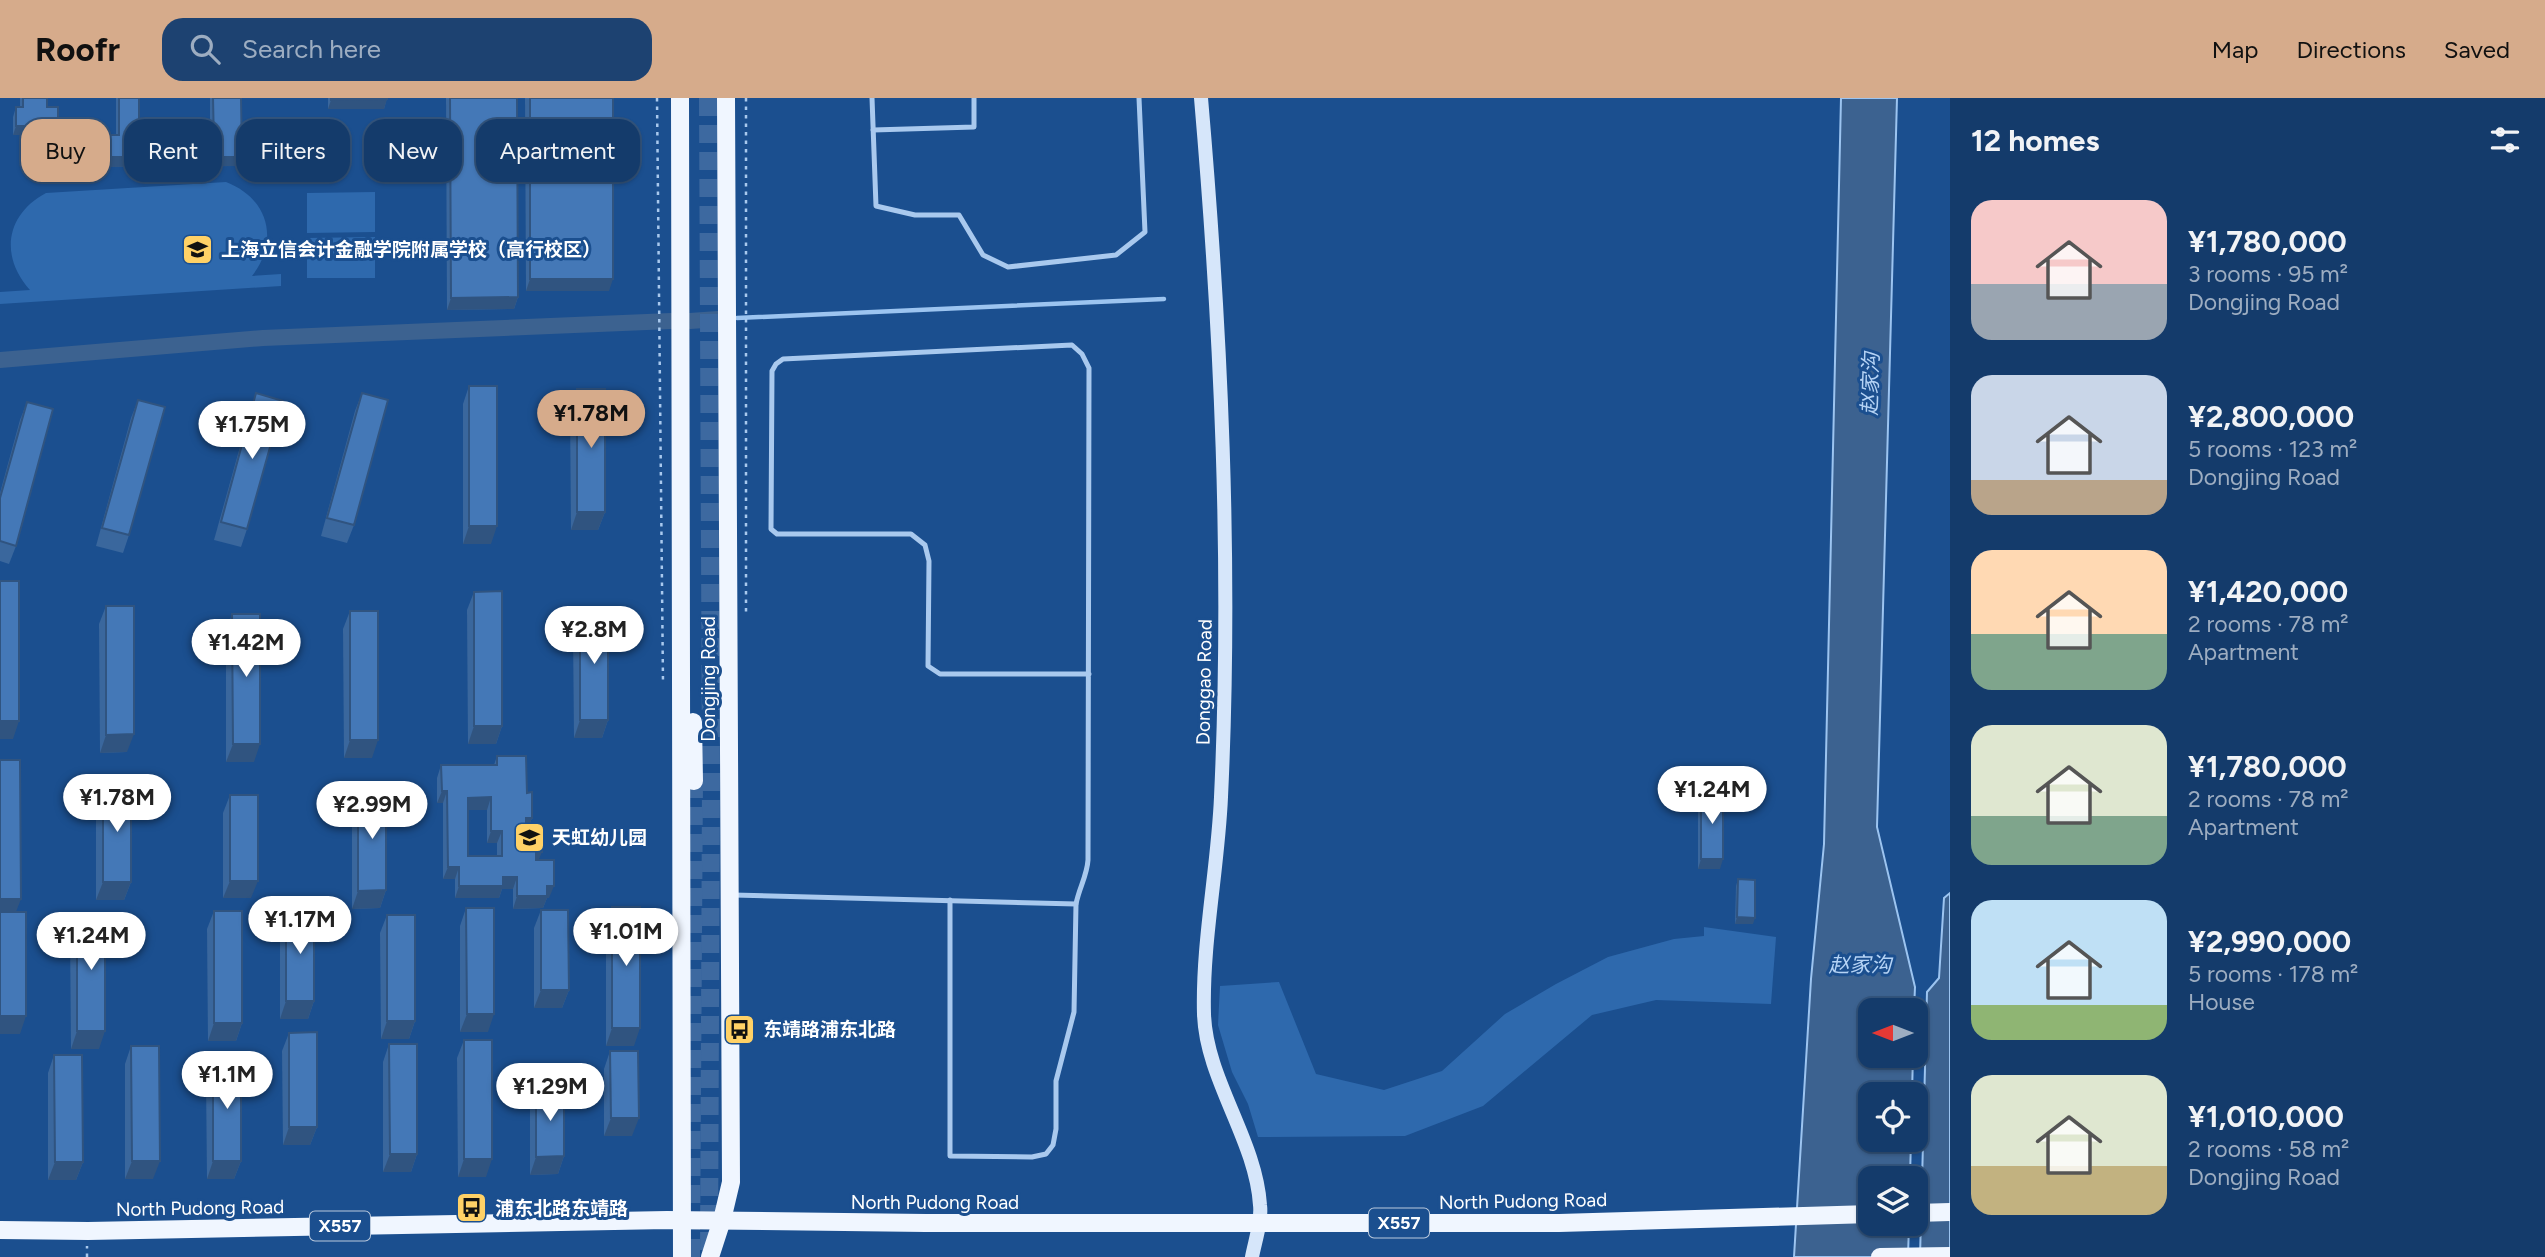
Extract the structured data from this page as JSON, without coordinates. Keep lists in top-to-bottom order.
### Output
{
  "streets": {
    "main road": ["Dongjing Road", "North Pudong Road", "X557"],
    "street": ["Donggao Road"]
  },
  "crossings": [
    ["Dongjing Road", "North Pudong Road"]
  ],
  "water": ["赵家沟"],
  "places": {
    "school or university": ["上海立信会计金融学院附属学校（高行校区）", "天虹幼儿园"],
    "bus stop": ["东靖路浦东北路", "浦东北路东靖路"]
  },
  "north": "left",
  "page": {
    "header": "Roofr",
    "search": "Search here",
    "nav": ["Map", "Directions", "Saved"],
    "heading": "12 homes",
    "chip": [
      "Buy",
      "Rent",
      "Filters",
      "New",
      "Apartment"
    ],
    "list": [
      {
        "name": "¥1,780,000",
        "note": "3 rooms · 95 m² · Dongjing Road"
      },
      {
        "name": "¥2,800,000",
        "note": "5 rooms · 123 m² · Dongjing Road"
      },
      {
        "name": "¥1,420,000",
        "note": "2 rooms · 78 m² · Apartment"
      },
      {
        "name": "¥1,780,000",
        "note": "2 rooms · 78 m² · Apartment"
      },
      {
        "name": "¥2,990,000",
        "note": "5 rooms · 178 m² · House"
      },
      {
        "name": "¥1,010,000",
        "note": "2 rooms · 58 m² · Dongjing Road"
      }
    ],
    "price": [
      "¥1.78M",
      "¥1.75M",
      "¥2.8M",
      "¥1.42M",
      "¥1.24M",
      "¥1.78M",
      "¥2.99M",
      "¥1.17M",
      "¥1.01M",
      "¥1.24M",
      "¥1.1M",
      "¥1.29M"
    ]
  }
}
